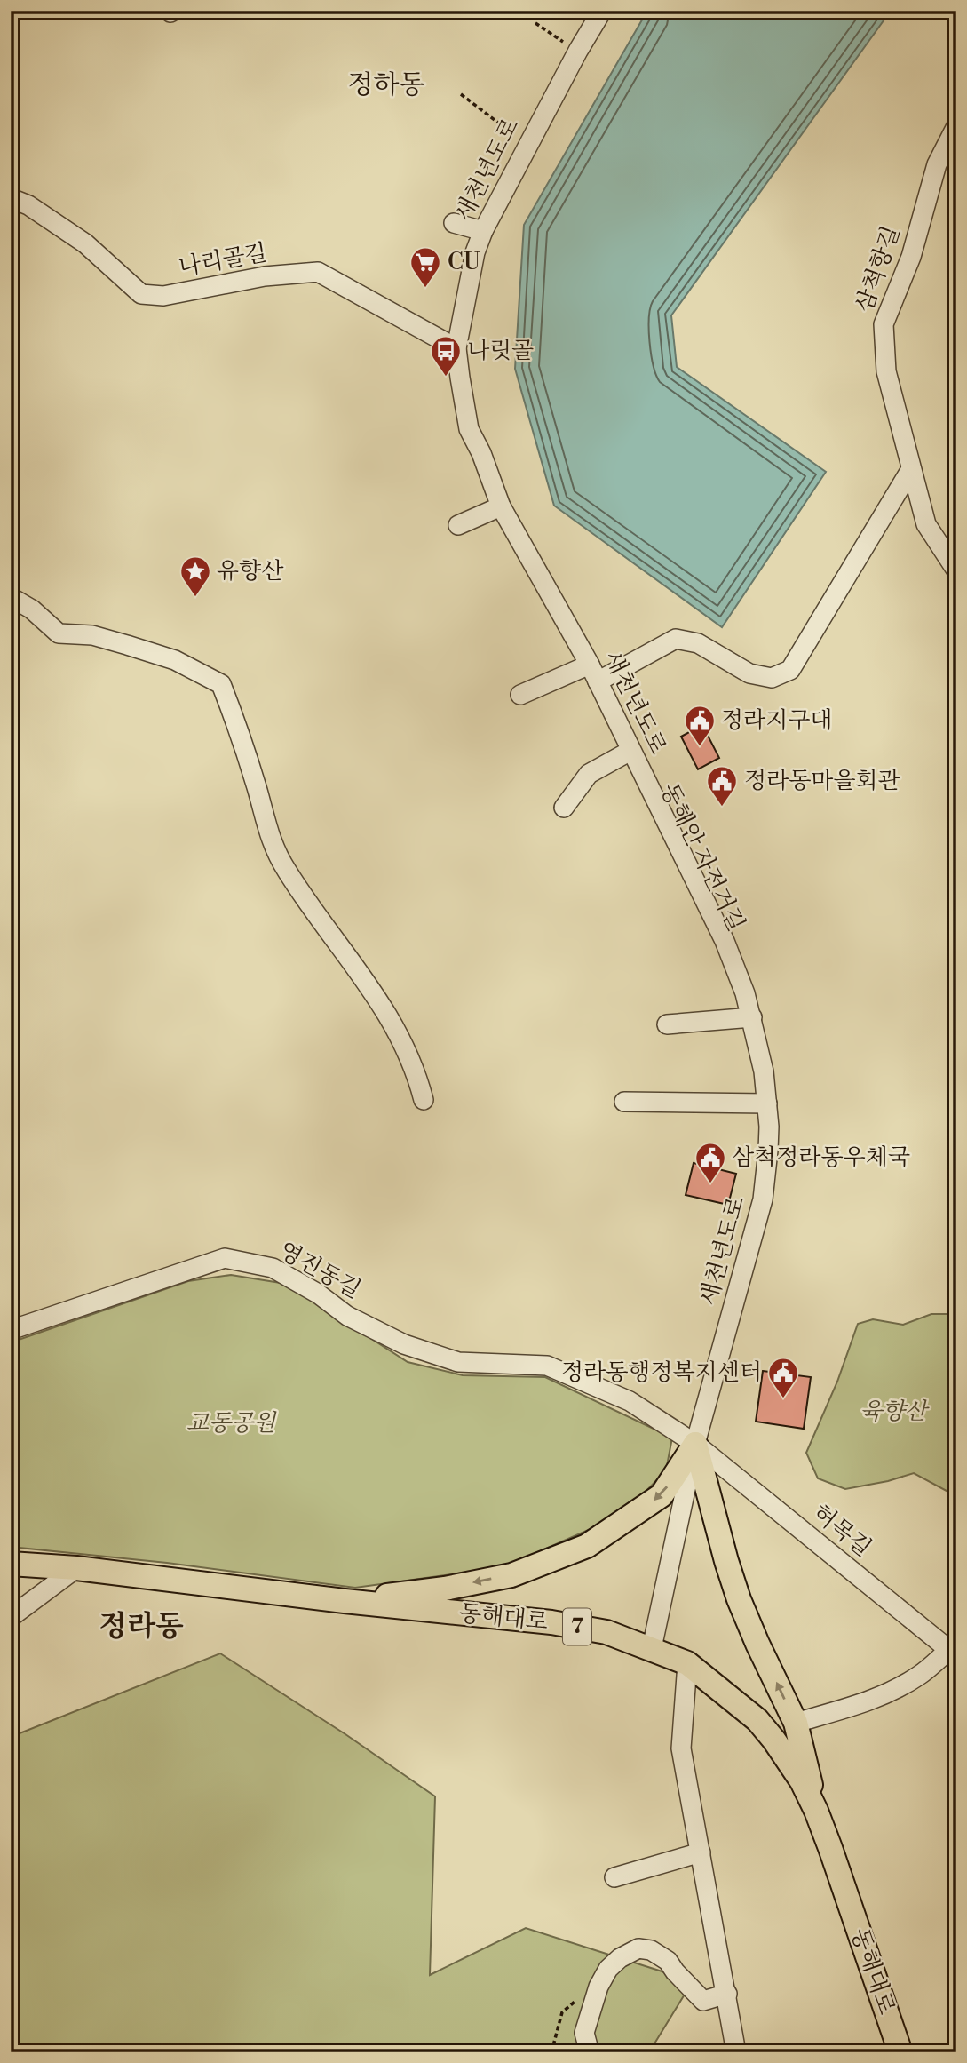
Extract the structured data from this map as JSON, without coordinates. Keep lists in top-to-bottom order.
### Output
{
  "streets": {
    "main road": ["동해대로", "7"],
    "street": [
      "새천년도로",
      "나리골길",
      "삼척항길",
      "영진동길",
      "허목길"
    ]
  },
  "crossings": [
    ["새천년도로", "나리골길"],
    ["새천년도로", "영진동길"],
    ["새천년도로", "허목길"],
    ["새천년도로", "동해대로"],
    ["영진동길", "허목길"]
  ],
  "districts": ["정하동", "정라동"],
  "parks": ["육향산", "교동공원"],
  "places": {
    "supermarket": ["CU"],
    "bus stop": ["나릿골"],
    "place": ["유향산"],
    "public building": [
      "정라지구대",
      "정라동마을회관",
      "삼척정라동우체국",
      "정라동행정복지센터"
    ]
  }
}
